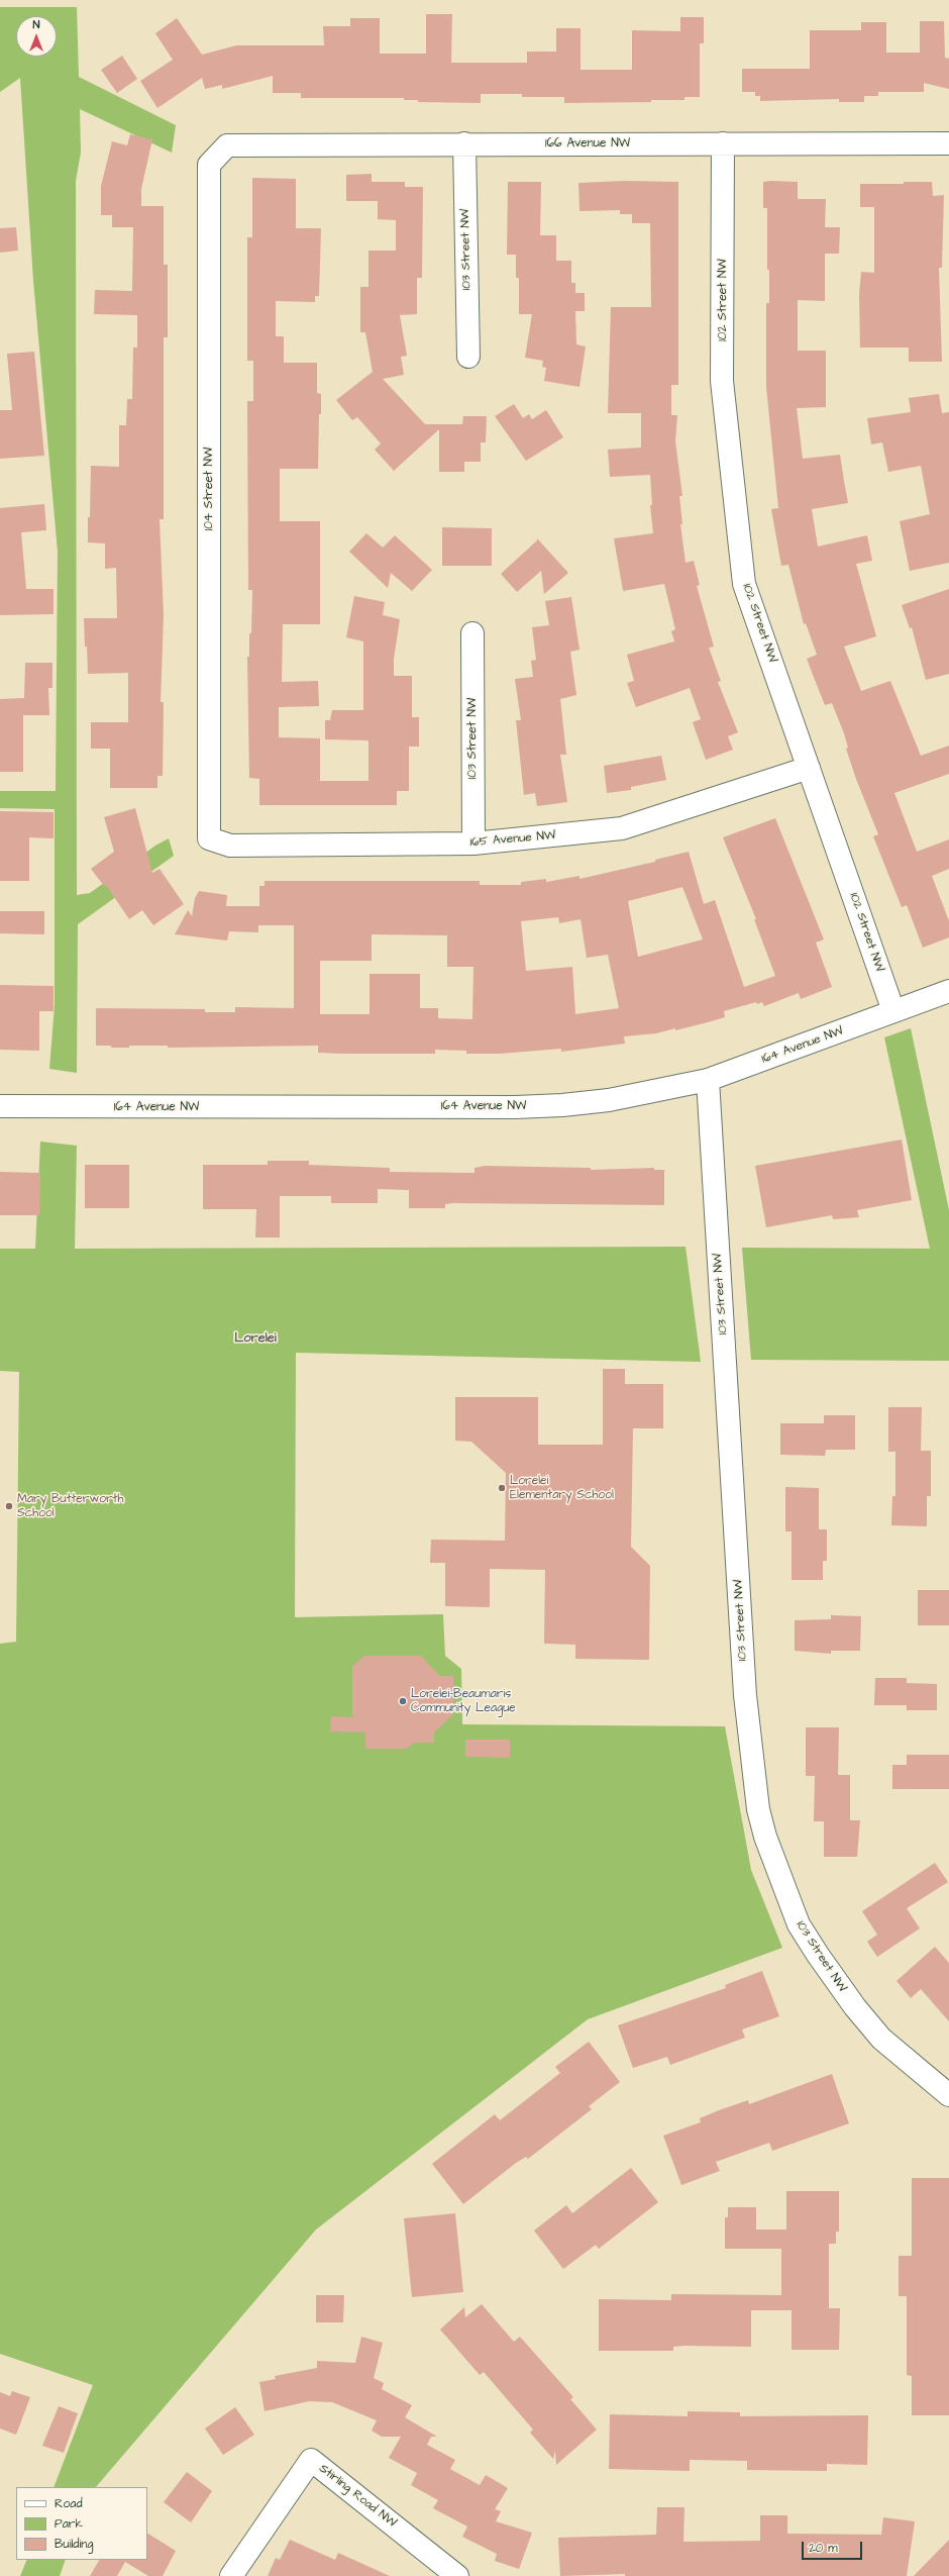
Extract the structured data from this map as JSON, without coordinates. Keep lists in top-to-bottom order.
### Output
{
  "streets": {
    "street": [
      "166 Avenue NW",
      "103 Street NW",
      "102 Street NW",
      "104 Street NW",
      "165 Avenue NW",
      "164 Avenue NW",
      "Stirling Road NW"
    ]
  },
  "crossings": [
    ["166 Avenue NW", "103 Street NW"],
    ["166 Avenue NW", "102 Street NW"],
    ["166 Avenue NW", "104 Street NW"],
    ["103 Street NW", "165 Avenue NW"],
    ["103 Street NW", "164 Avenue NW"],
    ["102 Street NW", "165 Avenue NW"],
    ["102 Street NW", "164 Avenue NW"],
    ["104 Street NW", "165 Avenue NW"]
  ],
  "districts": ["Lorelei"],
  "places": ["Lorelei Elementary School", "Mary Butterworth School", "Lorelei-Beaumaris Community League"],
  "legend": ["Road", "Park", "Building"],
  "scale_bar": "20 m",
  "north": "top"
}
